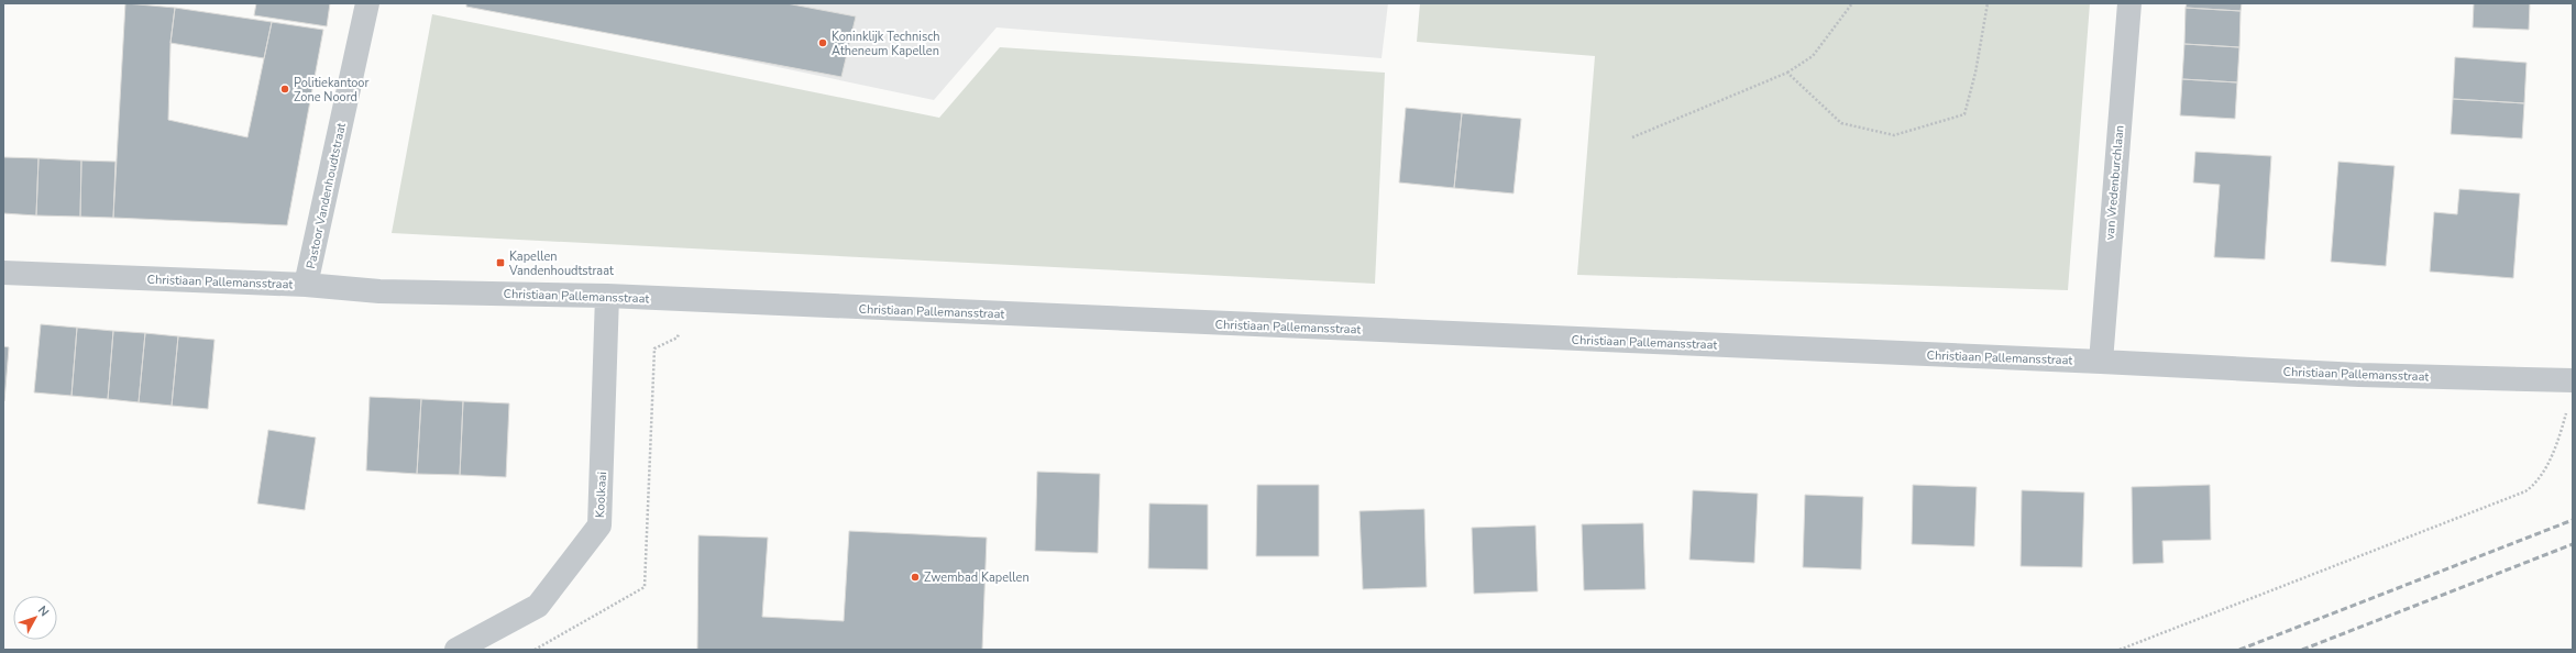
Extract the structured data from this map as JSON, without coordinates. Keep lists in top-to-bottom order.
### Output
{
  "streets": {
    "street": [
      "van Vredenburchlaan",
      "Pastoor Vandenhoudtstraat",
      "Christiaan Pallemansstraat",
      "Koolkaai"
    ]
  },
  "crossings": [
    ["van Vredenburchlaan", "Christiaan Pallemansstraat"],
    ["Pastoor Vandenhoudtstraat", "Christiaan Pallemansstraat"],
    ["Christiaan Pallemansstraat", "Koolkaai"]
  ],
  "places": {
    "other": ["Koninklijk Technisch Atheneum Kapellen", "Politiekantoor Zone Noord", "Zwembad Kapellen"],
    "transit": ["Kapellen Vandenhoudtstraat"]
  },
  "north": "top right"
}
